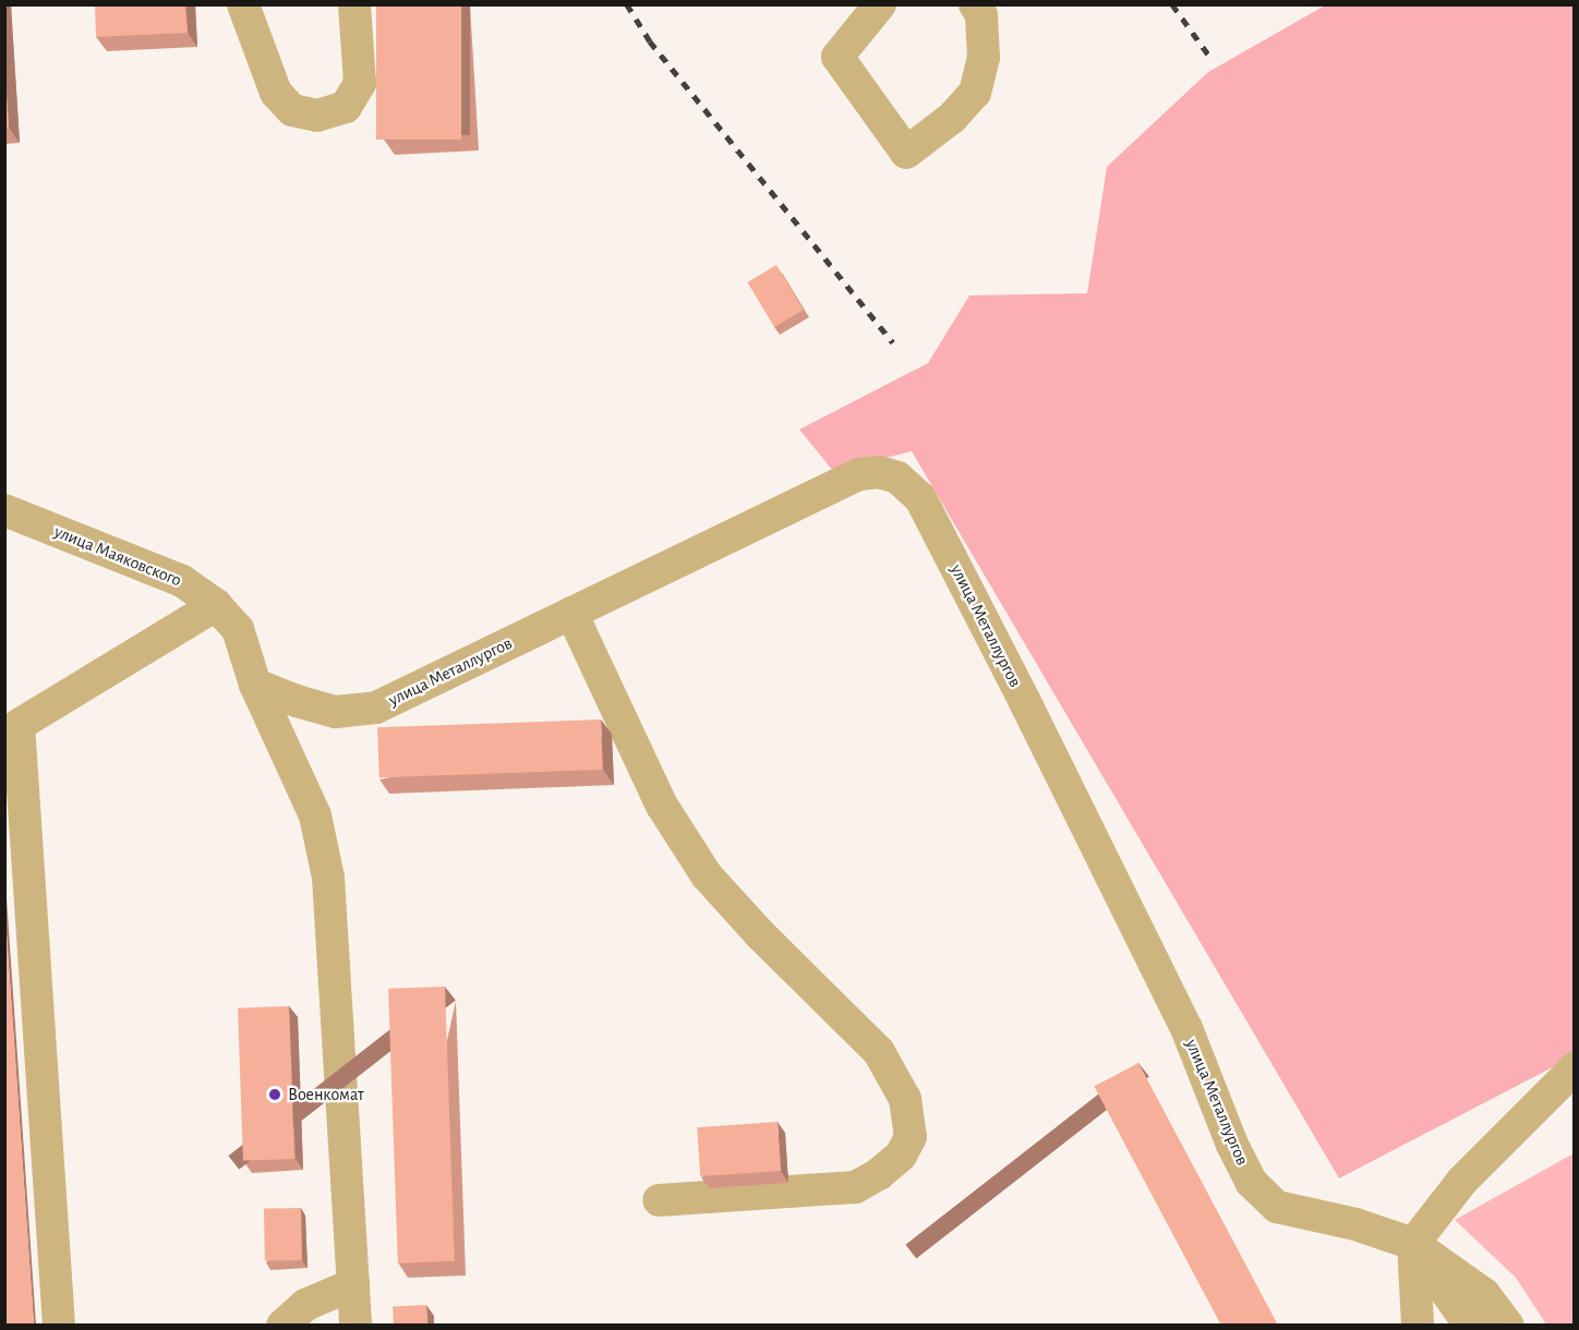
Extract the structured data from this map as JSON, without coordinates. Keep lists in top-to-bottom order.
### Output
{
  "streets": {
    "street": ["улица Маяковского", "улица Металлургов"]
  },
  "crossings": [
    ["улица Маяковского", "улица Металлургов"]
  ],
  "places": ["Военкомат"]
}
